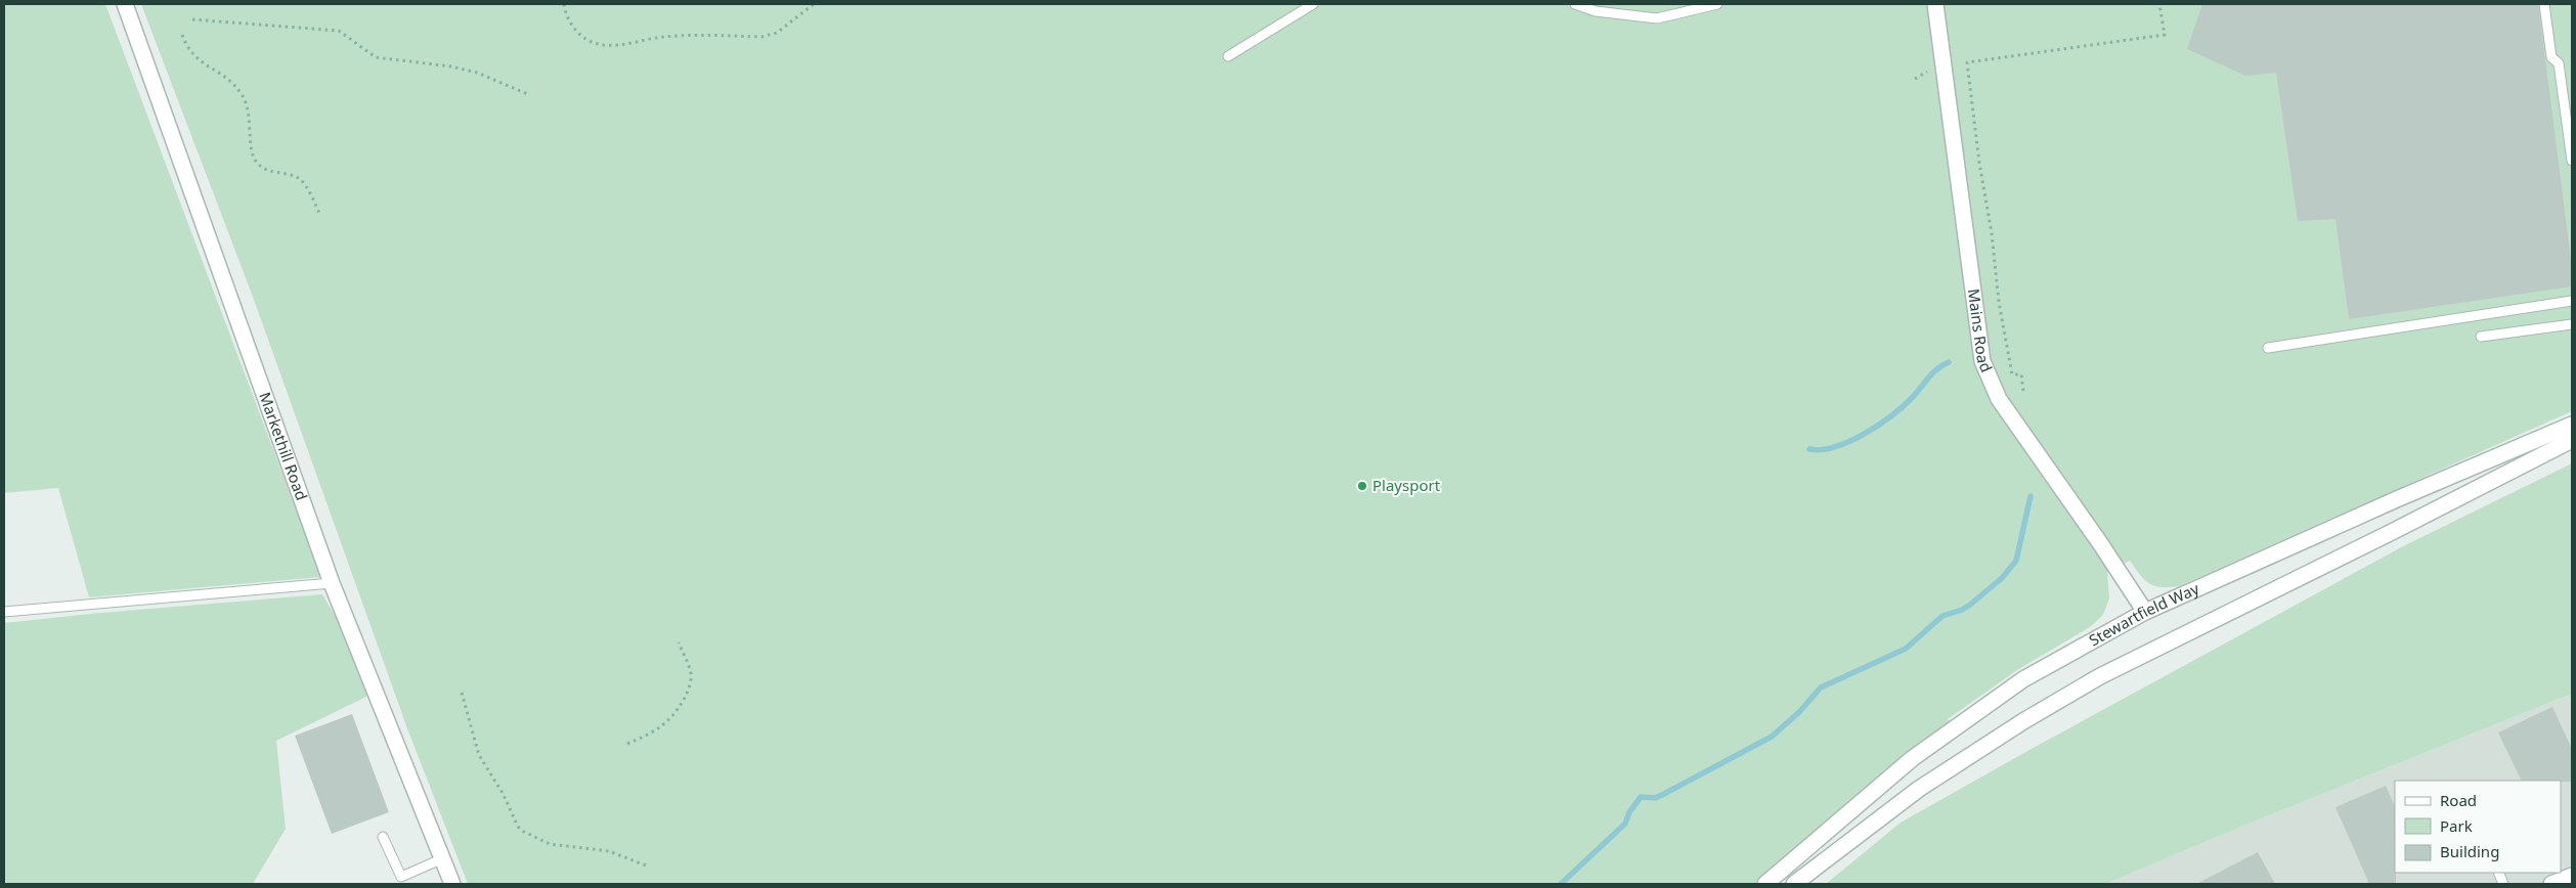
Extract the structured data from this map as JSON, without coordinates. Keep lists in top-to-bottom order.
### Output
{
  "streets": {
    "street": ["Mains Road", "Markethill Road", "Stewartfield Way"]
  },
  "crossings": [
    ["Mains Road", "Stewartfield Way"]
  ],
  "places": ["Playsport"],
  "legend": ["Road", "Park", "Building"]
}
